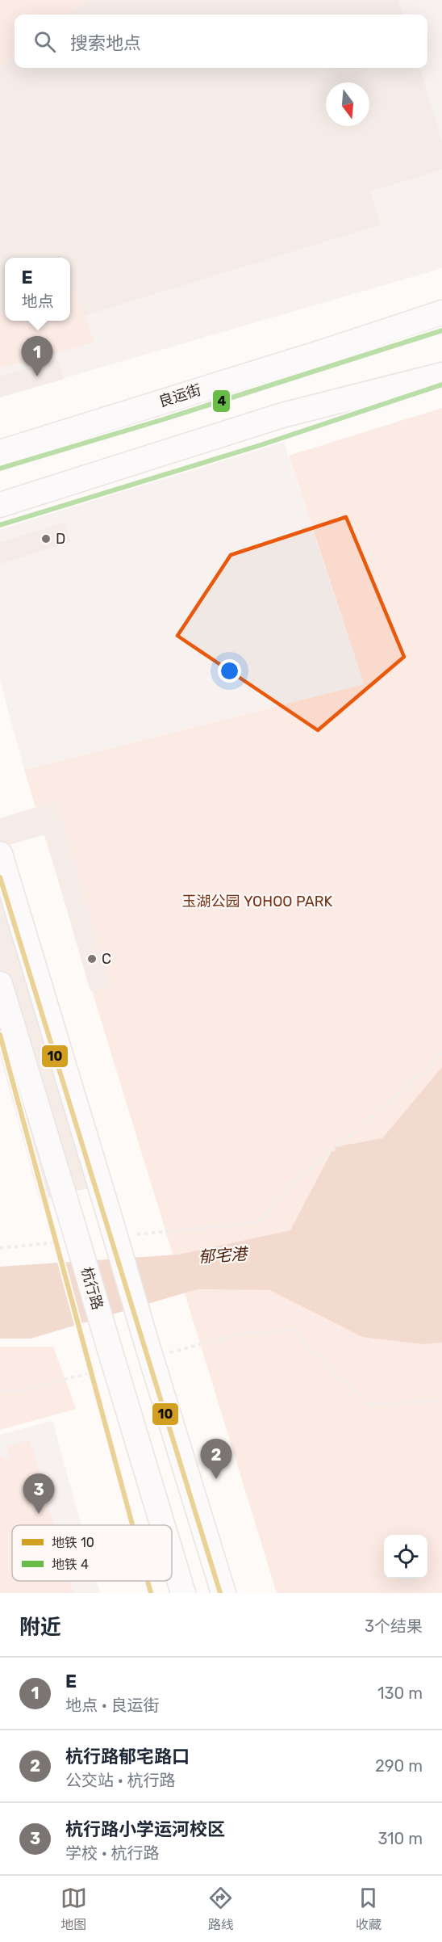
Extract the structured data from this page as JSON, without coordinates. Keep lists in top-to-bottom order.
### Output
{
  "streets": {
    "main road": ["良运街", "杭行路"]
  },
  "water": ["郁宅港"],
  "parks": ["玉湖公园 YOHOO PARK"],
  "places": ["D", "C"],
  "lines": ["metro line 4", "metro line 10"],
  "legend": ["地铁 10", "地铁 4"],
  "north": "bottom",
  "page": {
    "search": "搜索地点",
    "popup": ["E", "地点"],
    "pins": ["1", "2", "3"],
    "heading": ["附近", "3个结果"],
    "list": [
      {
        "mark": "1",
        "name": "E",
        "note": "地点 · 良运街",
        "value": "130 m"
      },
      {
        "mark": "2",
        "name": "杭行路郁宅路口",
        "note": "公交站 · 杭行路",
        "value": "290 m"
      },
      {
        "mark": "3",
        "name": "杭行路小学运河校区",
        "note": "学校 · 杭行路",
        "value": "310 m"
      }
    ],
    "nav": ["地图", "路线", "收藏"]
  }
}
